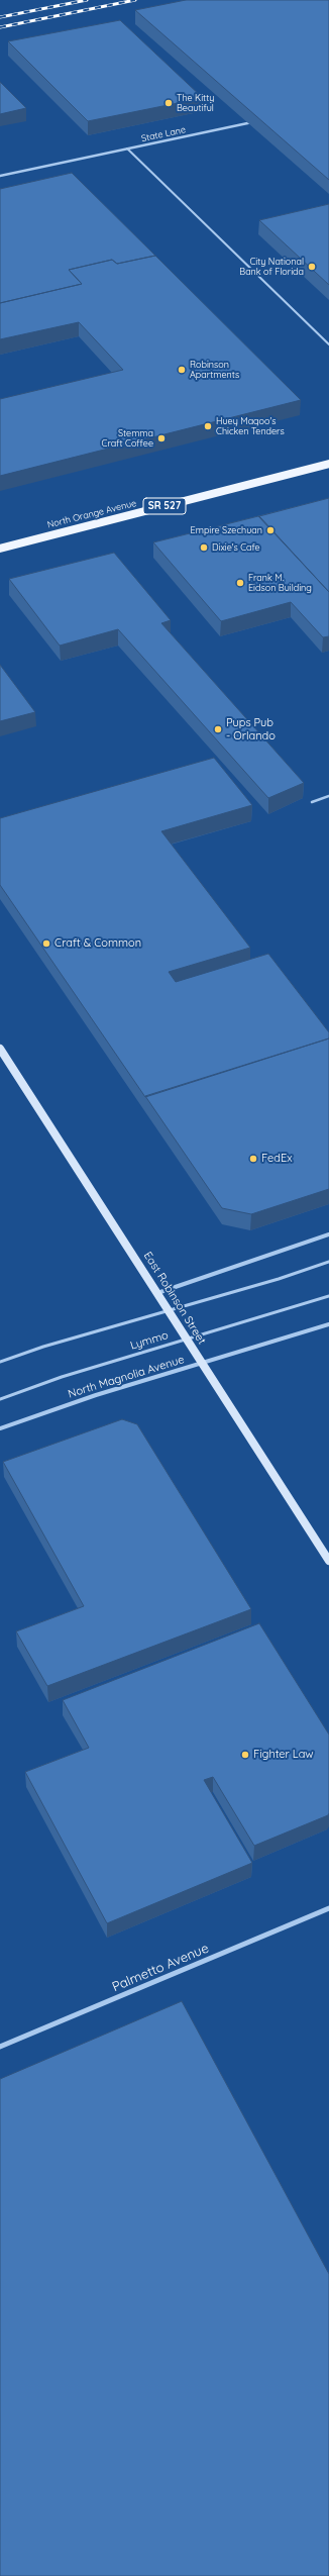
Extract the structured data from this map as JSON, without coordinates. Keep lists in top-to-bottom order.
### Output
{
  "streets": {
    "main road": ["SR 527", "North Orange Avenue", "East Robinson Street"],
    "street": ["State Lane", "North Magnolia Avenue", "Palmetto Avenue"],
    "lane": ["Lymmo"]
  },
  "crossings": [
    ["East Robinson Street", "Lymmo"],
    ["East Robinson Street", "North Magnolia Avenue"]
  ],
  "places": [
    "The Kitty Beautiful",
    "City National Bank of Florida",
    "Robinson Apartments",
    "Huey Magoo's Chicken Tenders",
    "Stemma Craft Coffee",
    "Empire Szechuan",
    "Dixie's Cafe",
    "Frank M. Eidson Building",
    "Pups Pub - Orlando",
    "Craft & Common",
    "FedEx",
    "Fighter Law"
  ]
}
